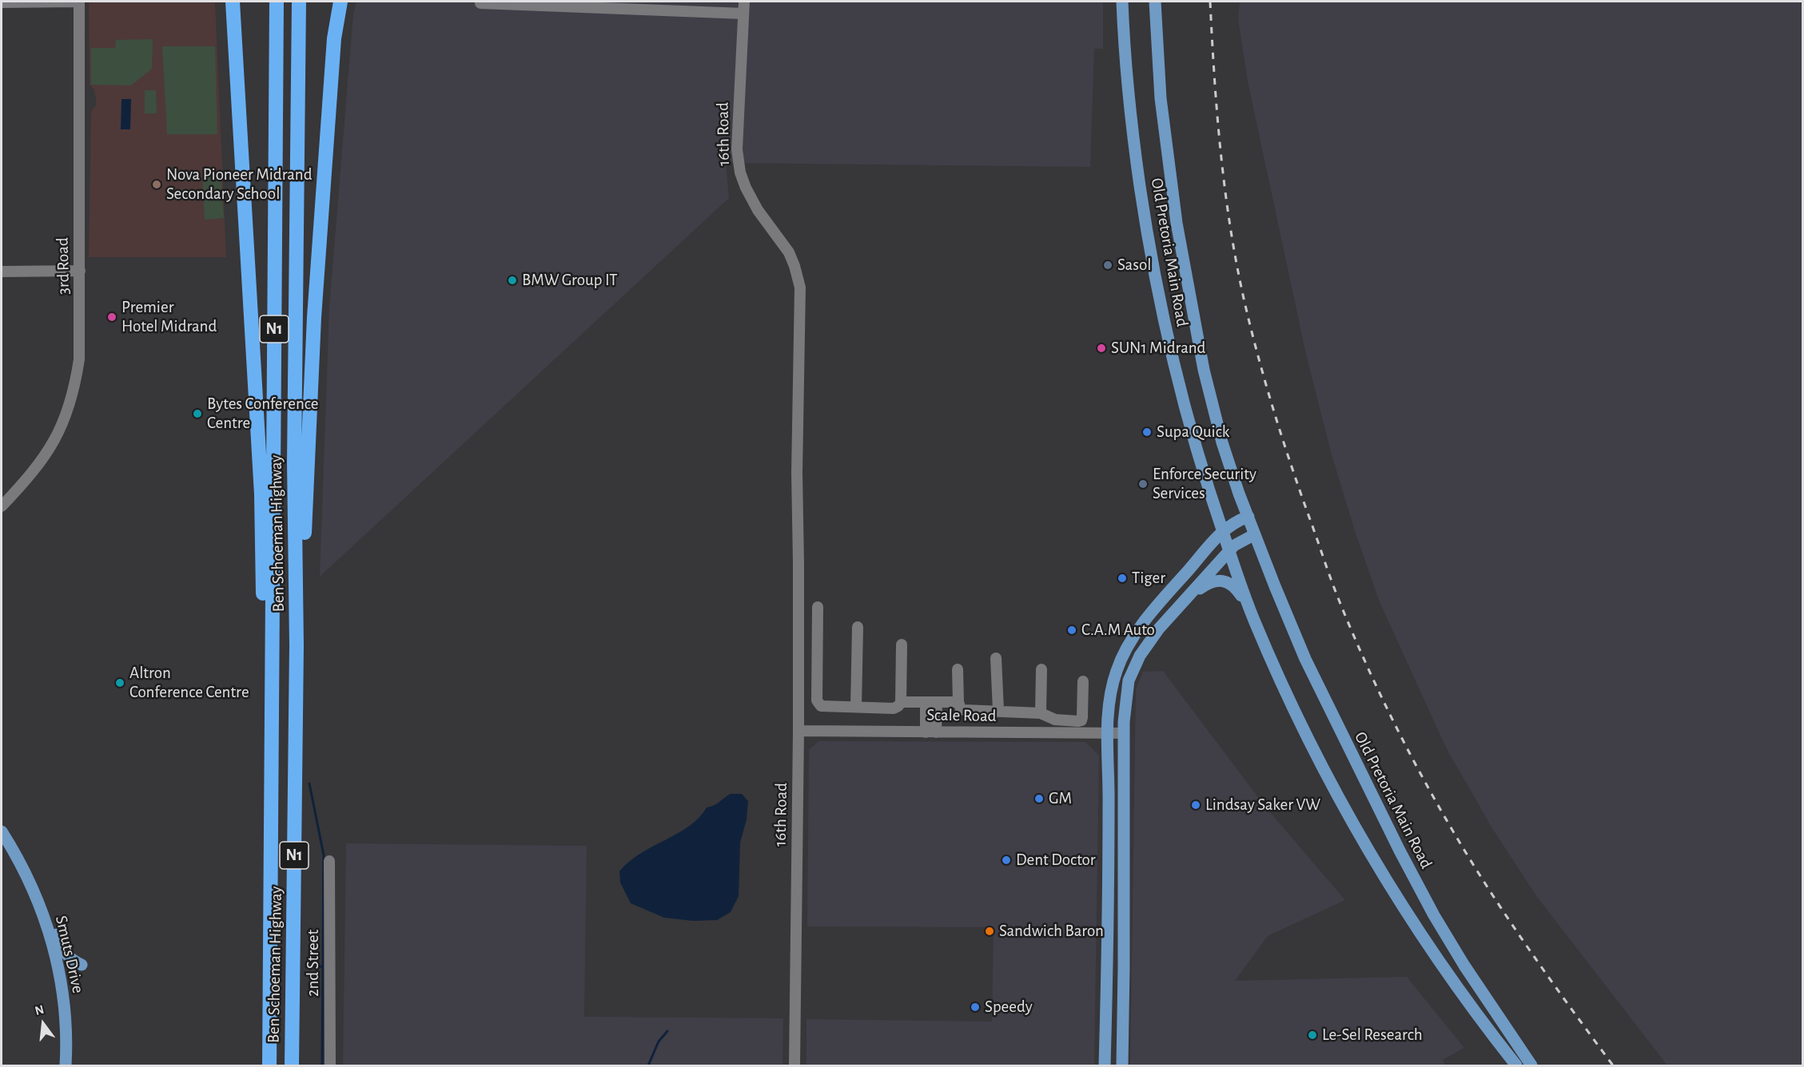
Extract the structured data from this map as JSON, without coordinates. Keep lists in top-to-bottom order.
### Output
{
  "streets": {
    "highway": ["N1", "Ben Schoeman Highway"],
    "main road": ["Old Pretoria Main Road", "Smuts Drive"],
    "street": [
      "16th Road",
      "3rd Road",
      "Scale Road",
      "2nd Street"
    ]
  },
  "crossings": [
    ["16th Road", "Scale Road"]
  ],
  "places": [
    "Nova Pioneer Midrand Secondary School",
    "Sasol",
    "BMW Group IT",
    "Premier Hotel Midrand",
    "SUN1 Midrand",
    "Bytes Conference Centre",
    "Supa Quick",
    "Enforce Security Services",
    "Tiger",
    "C.A.M Auto",
    "Altron Conference Centre",
    "GM",
    "Lindsay Saker VW",
    "Dent Doctor",
    "Sandwich Baron",
    "Speedy",
    "Le-Sel Research"
  ],
  "north": "top"
}
